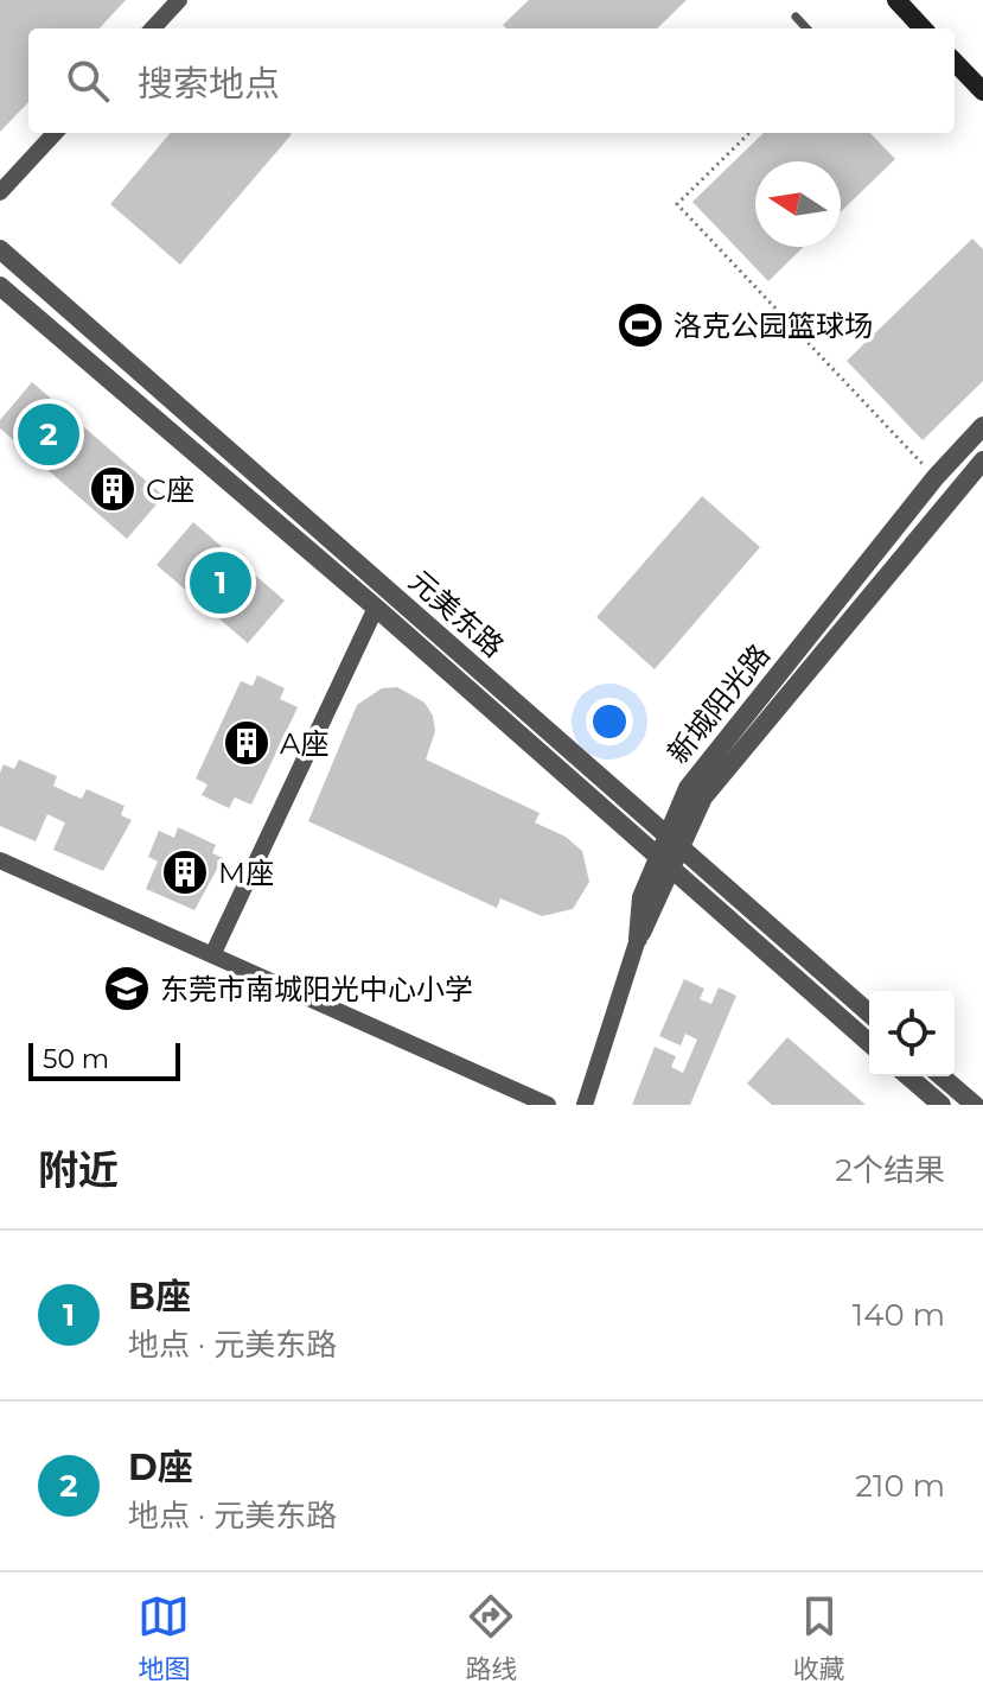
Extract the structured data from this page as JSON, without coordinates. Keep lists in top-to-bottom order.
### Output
{
  "streets": {
    "street": ["元美东路", "新城阳光路"]
  },
  "crossings": [
    ["元美东路", "新城阳光路"]
  ],
  "places": {
    "sports": ["洛克公园篮球场"],
    "building": ["C座", "A座", "M座"],
    "school or university": ["东莞市南城阳光中心小学"]
  },
  "scale_bar": "50 m",
  "north": "left",
  "page": {
    "search": "搜索地点",
    "pins": ["2", "1"],
    "scale": "50 m",
    "heading": ["附近", "2个结果"],
    "list": [
      {
        "mark": "1",
        "name": "B座",
        "note": "地点 · 元美东路",
        "value": "140 m"
      },
      {
        "mark": "2",
        "name": "D座",
        "note": "地点 · 元美东路",
        "value": "210 m"
      }
    ],
    "nav": ["地图", "路线", "收藏"]
  }
}
